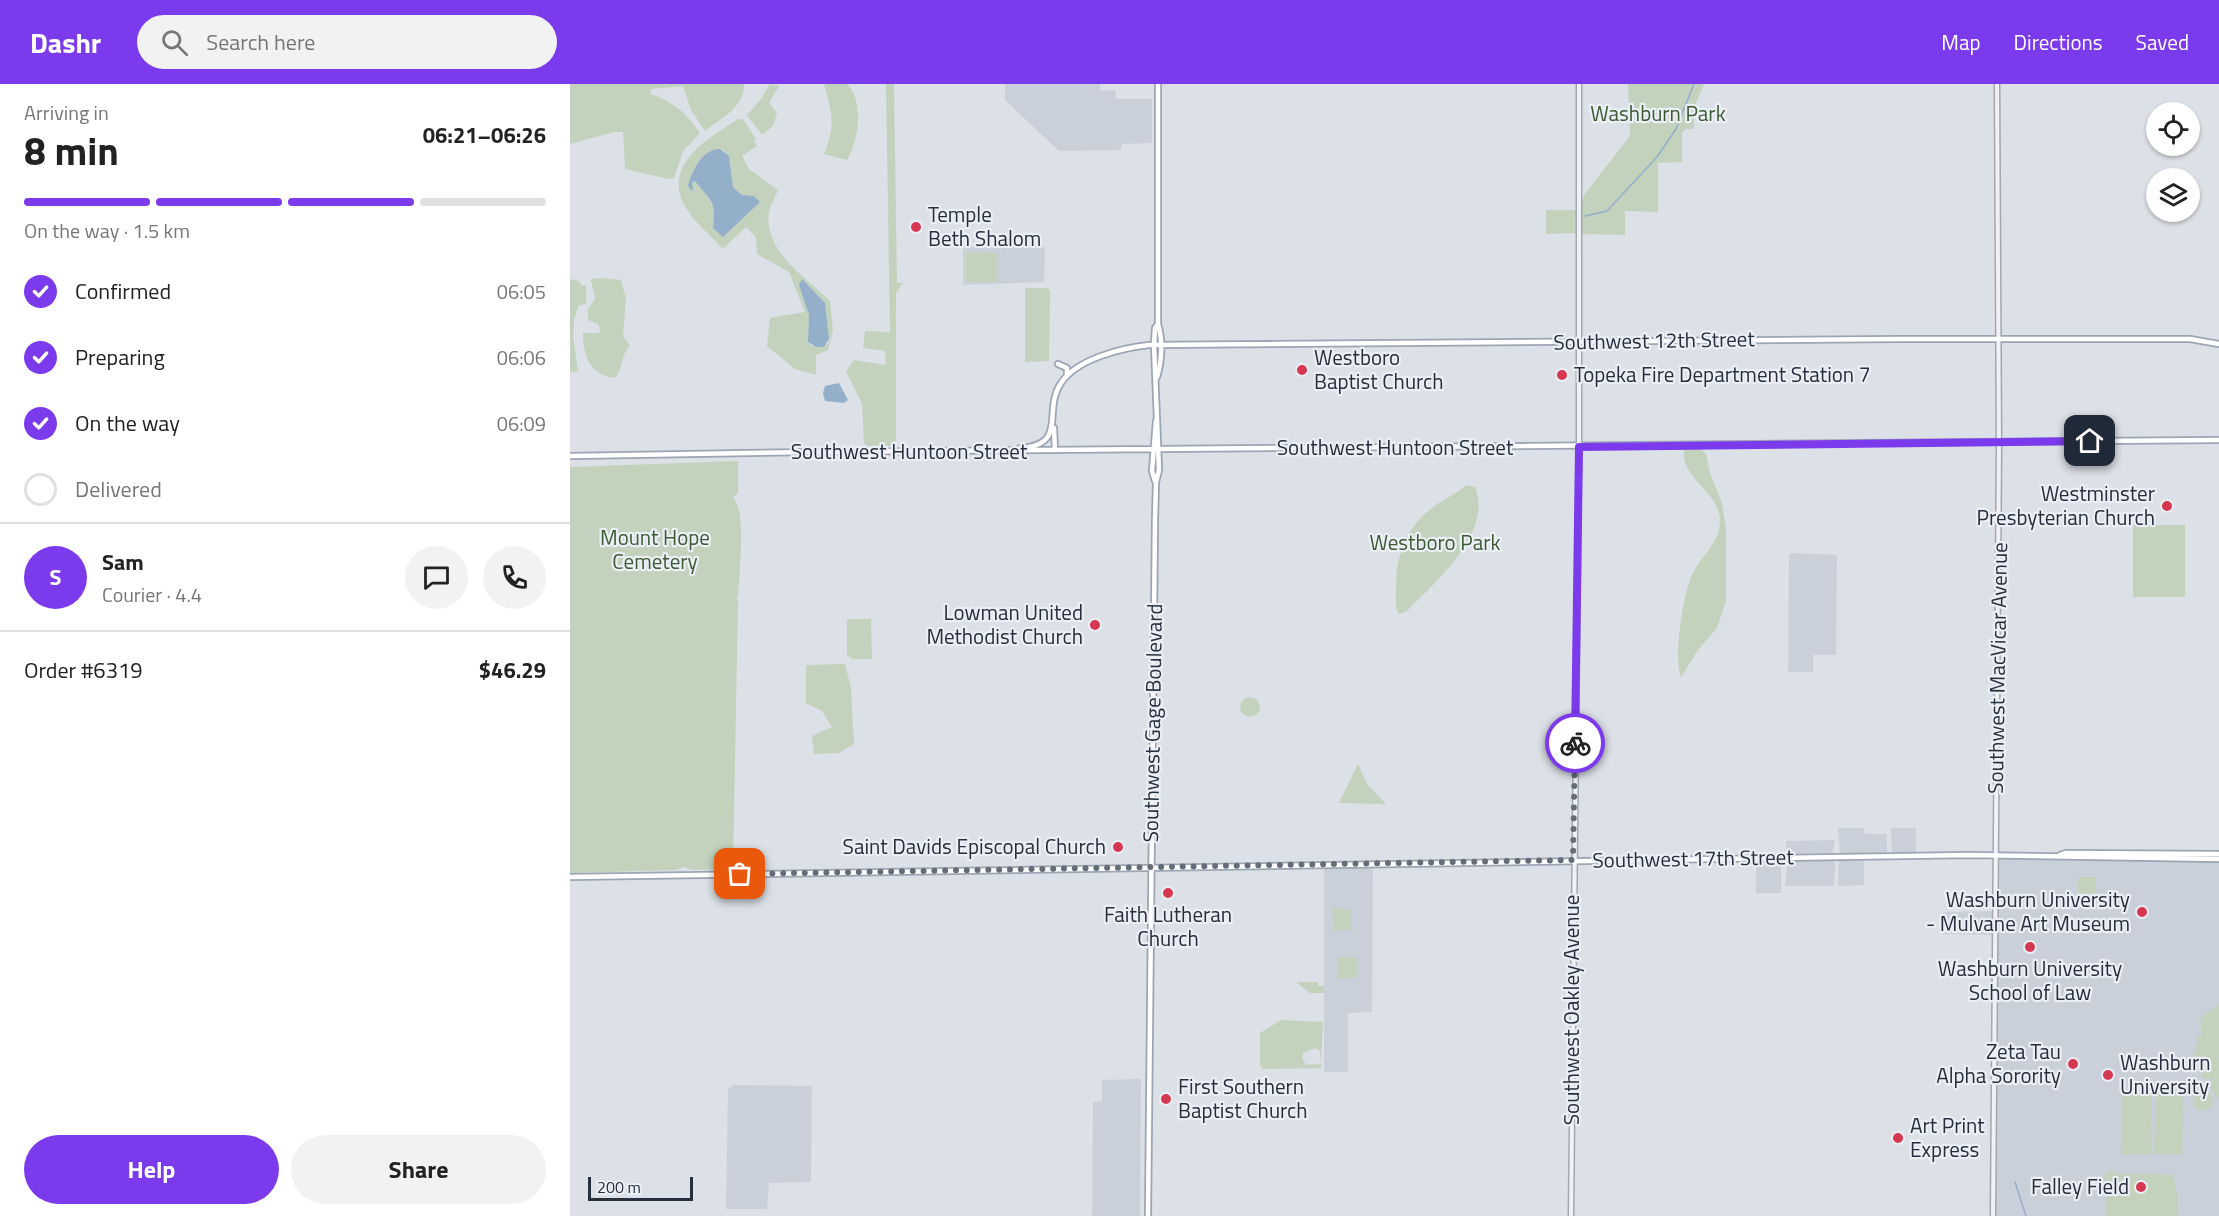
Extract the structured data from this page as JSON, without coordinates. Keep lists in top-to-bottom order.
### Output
{
  "streets": {
    "main road": [
      "Southwest 12th Street",
      "Southwest Huntoon Street",
      "Southwest Gage Boulevard",
      "Southwest 17th Street"
    ],
    "street": ["Southwest MacVicar Avenue", "Southwest Oakley Avenue"]
  },
  "crossings": [
    ["Southwest 12th Street", "Southwest MacVicar Avenue"],
    ["Southwest 12th Street", "Southwest Gage Boulevard"],
    ["Southwest 12th Street", "Southwest Oakley Avenue"],
    ["Southwest Huntoon Street", "Southwest MacVicar Avenue"],
    ["Southwest Huntoon Street", "Southwest Gage Boulevard"],
    ["Southwest Huntoon Street", "Southwest Oakley Avenue"],
    ["Southwest MacVicar Avenue", "Southwest 17th Street"],
    ["Southwest Gage Boulevard", "Southwest 17th Street"],
    ["Southwest 17th Street", "Southwest Oakley Avenue"]
  ],
  "parks": ["Washburn Park", "Mount Hope Cemetery", "Westboro Park"],
  "places": [
    "Temple Beth Shalom",
    "Westboro Baptist Church",
    "Topeka Fire Department Station 7",
    "Westminster Presbyterian Church",
    "Lowman United Methodist Church",
    "Saint Davids Episcopal Church",
    "Faith Lutheran Church",
    "Washburn University - Mulvane Art Museum",
    "Washburn University School of Law",
    "Zeta Tau Alpha Sorority",
    "Washburn University",
    "First Southern Baptist Church",
    "Art Print Express",
    "Falley Field"
  ],
  "scale_bar": "200 m",
  "page": {
    "header": "Dashr",
    "search": "Search here",
    "nav": ["Map", "Directions", "Saved"],
    "heading": ["8 min", "Arriving in", "06:21–06:26"],
    "panel": [
      "Sam",
      "Courier · 4.4",
      "Order #6319",
      "$46.29"
    ],
    "bar": "On the way · 1.5 km",
    "list": [
      ["Confirmed", "06:05"],
      ["Preparing", "06:06"],
      ["On the way", "06:09"],
      "Delivered"
    ],
    "round": "S",
    "buttons": ["Help", "Share"],
    "scale": "200 m"
  }
}
